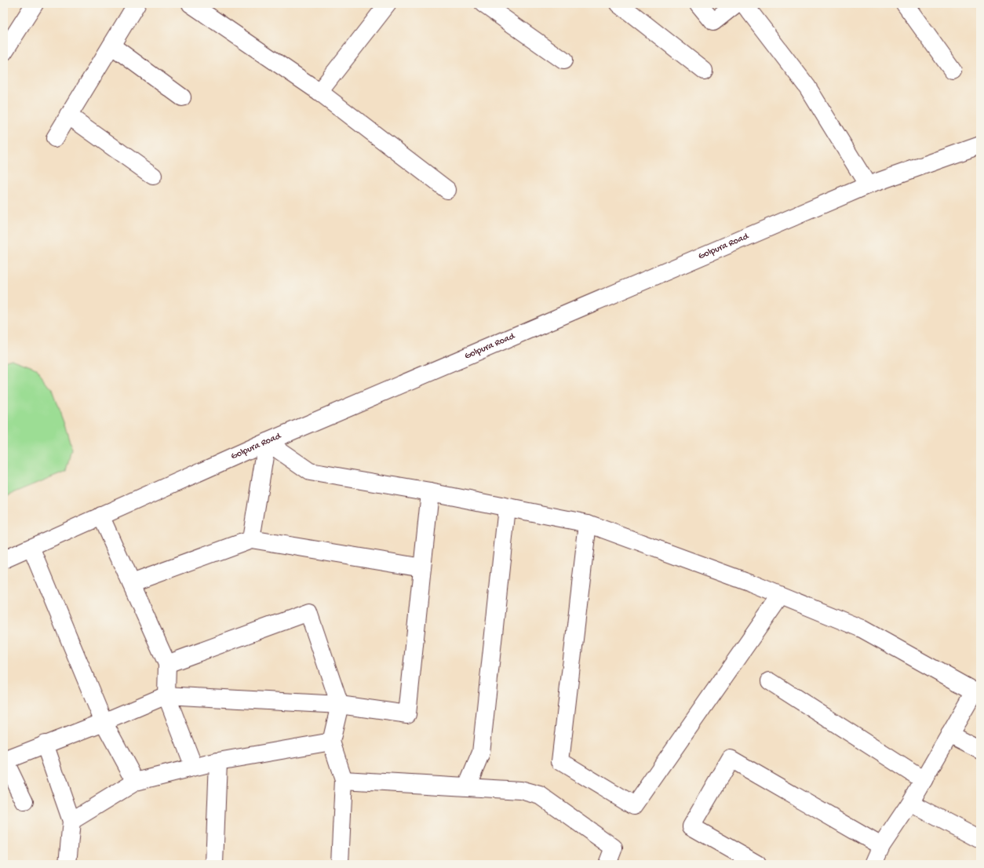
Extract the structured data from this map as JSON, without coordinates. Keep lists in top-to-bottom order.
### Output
{
  "streets": {
    "street": ["Golpura Road"]
  }
}
